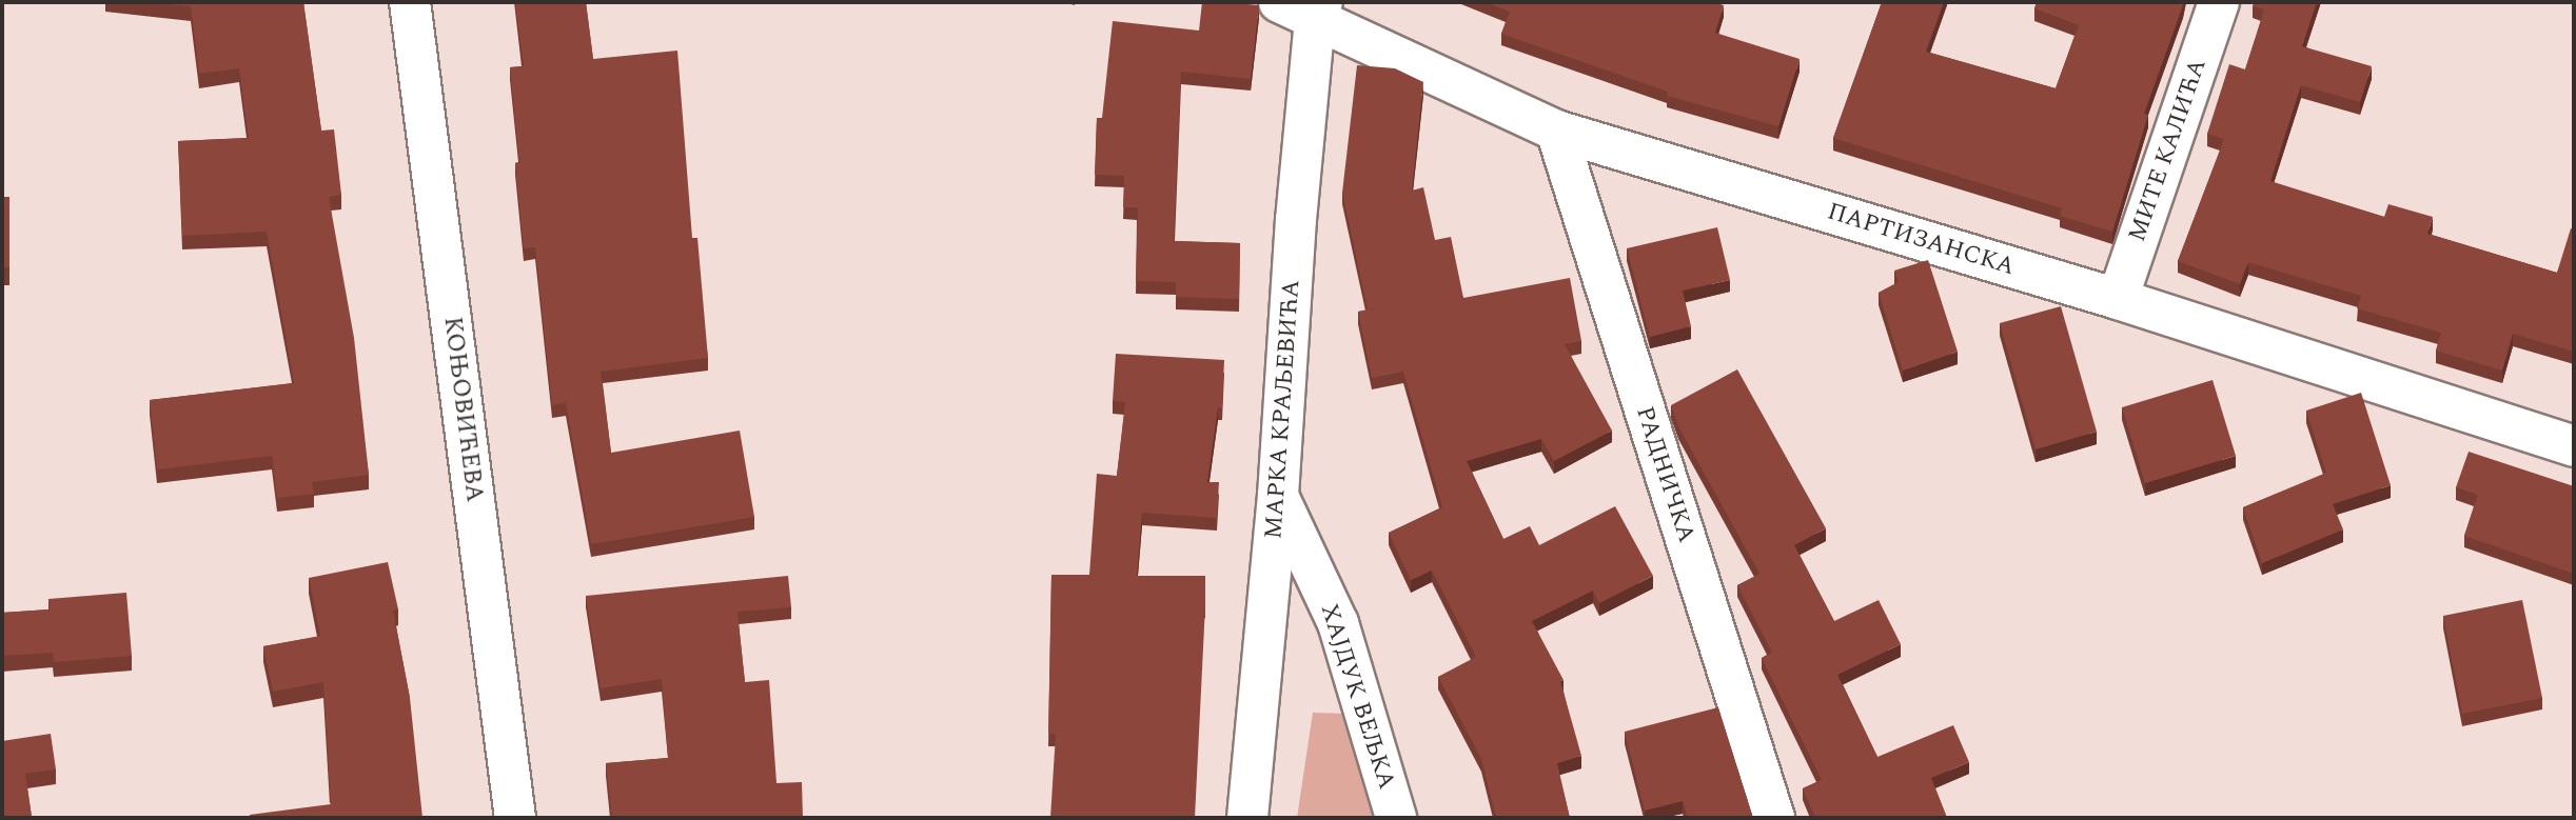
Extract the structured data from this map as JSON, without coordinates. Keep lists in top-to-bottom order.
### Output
{
  "streets": {
    "street": [
      "МИТЕ КАЛИЋА",
      "ПАРТИЗАНСКА",
      "КОЊОВИЋЕВА",
      "МАРКА КРАЉЕВИЋА",
      "РАДНИЧКА",
      "ХАЈДУК ВЕЉКА"
    ]
  },
  "crossings": [
    ["МИТЕ КАЛИЋА", "ПАРТИЗАНСКА"],
    ["ПАРТИЗАНСКА", "МАРКА КРАЉЕВИЋА"],
    ["ПАРТИЗАНСКА", "РАДНИЧКА"],
    ["МАРКА КРАЉЕВИЋА", "ХАЈДУК ВЕЉКА"]
  ]
}
